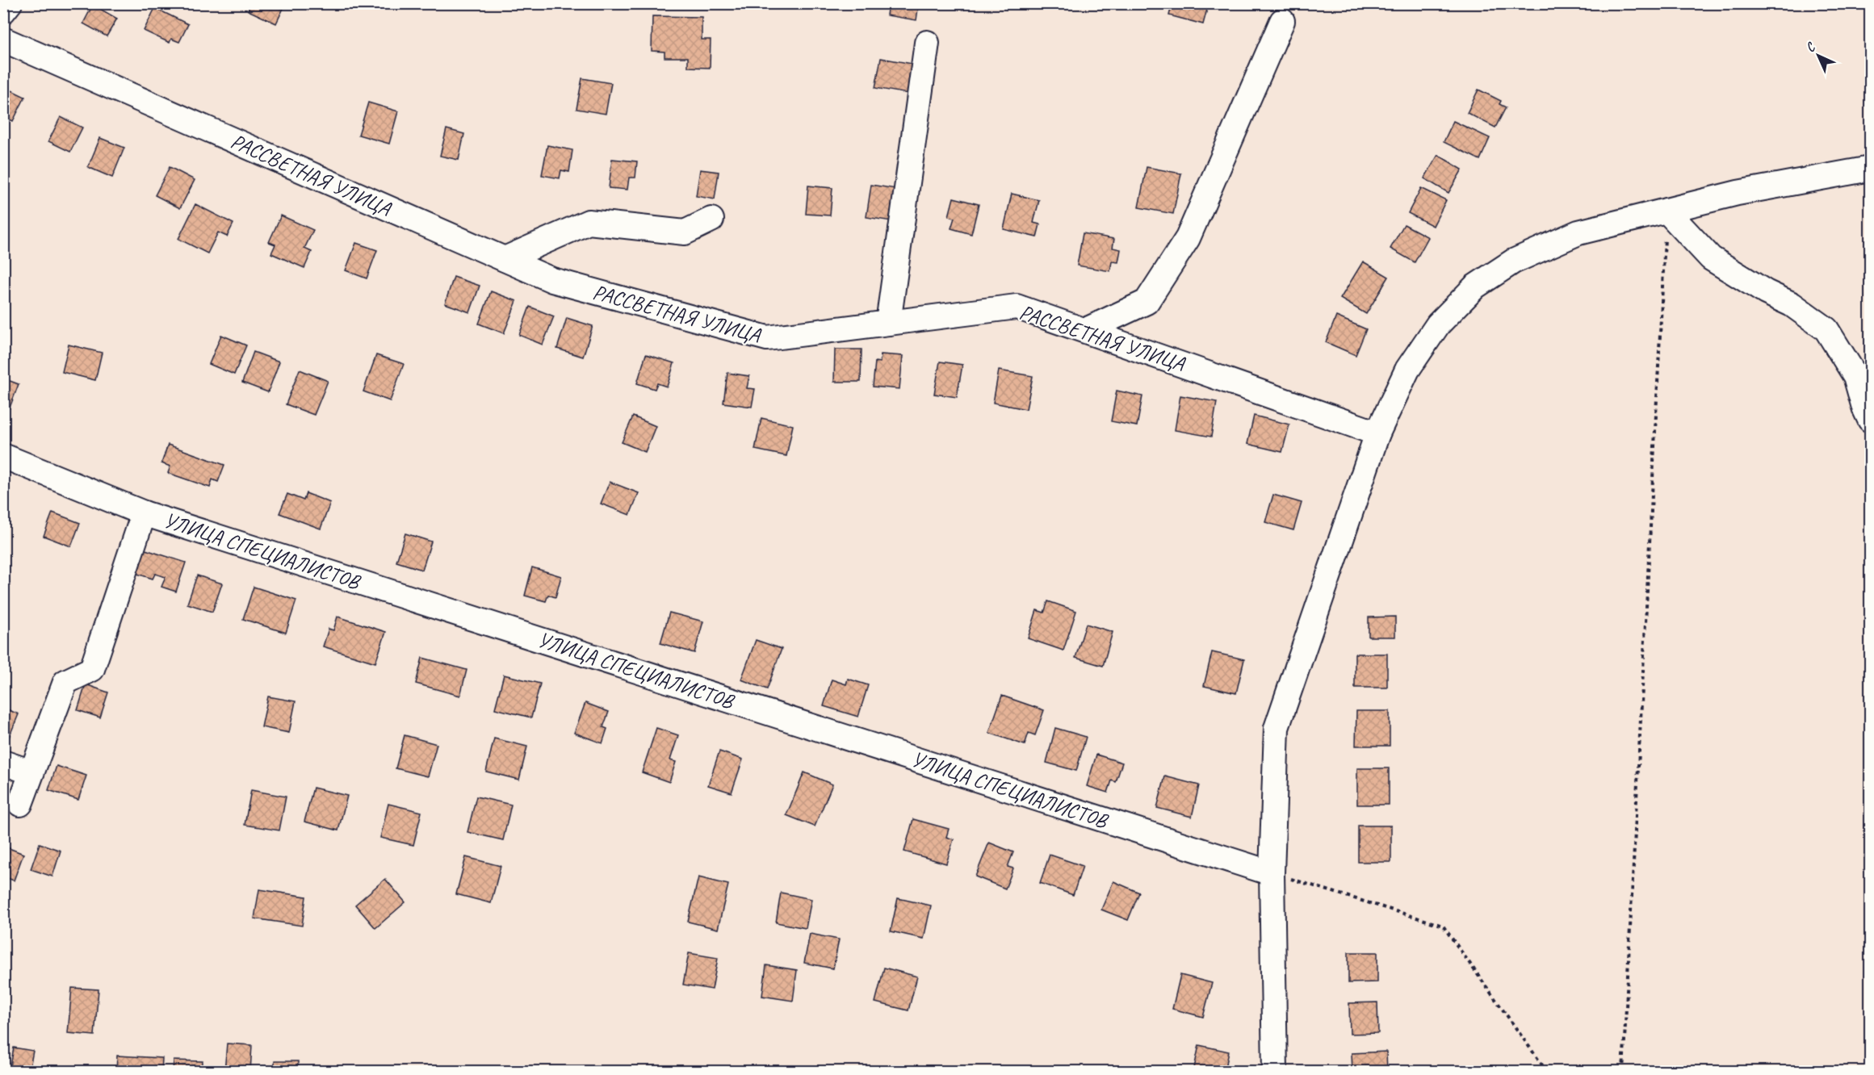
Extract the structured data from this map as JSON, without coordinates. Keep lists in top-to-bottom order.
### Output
{
  "streets": {
    "street": ["РАССВЕТНАЯ УЛИЦА", "УЛИЦА СПЕЦИАЛИСТОВ"]
  },
  "north": "top left"
}
